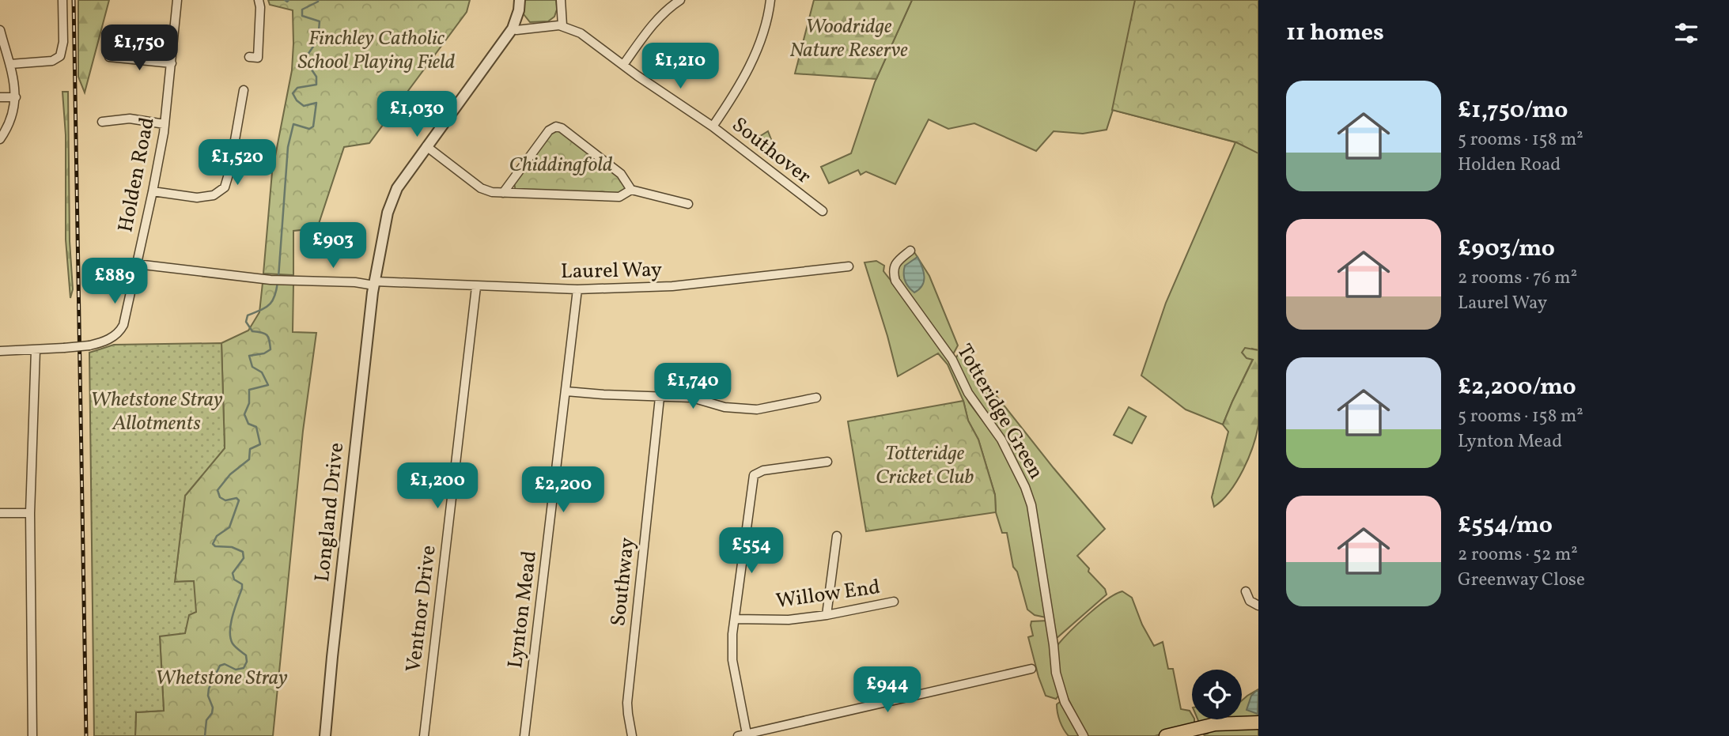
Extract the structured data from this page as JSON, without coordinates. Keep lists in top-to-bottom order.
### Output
{
  "streets": {
    "street": [
      "Southover",
      "Holden Road",
      "Laurel Way",
      "Totteridge Green",
      "Longland Drive",
      "Southway",
      "Willow End",
      "Ventnor Drive",
      "Lynton Mead"
    ]
  },
  "crossings": [
    ["Holden Road", "Laurel Way"],
    ["Laurel Way", "Longland Drive"],
    ["Laurel Way", "Ventnor Drive"],
    ["Laurel Way", "Lynton Mead"]
  ],
  "parks": [
    "Woodridge Nature Reserve",
    "Finchley Catholic School Playing Field",
    "Chiddingfold",
    "Whetstone Stray Allotments",
    "Totteridge Cricket Club",
    "Whetstone Stray"
  ],
  "page": {
    "heading": "11 homes",
    "price": [
      "£1,750",
      "£1,210",
      "£1,030",
      "£1,520",
      "£903",
      "£889",
      "£1,740",
      "£1,200",
      "£2,200",
      "£554",
      "£944"
    ],
    "list": [
      {
        "name": "£1,750/mo",
        "note": "5 rooms · 158 m² · Holden Road"
      },
      {
        "name": "£903/mo",
        "note": "2 rooms · 76 m² · Laurel Way"
      },
      {
        "name": "£2,200/mo",
        "note": "5 rooms · 158 m² · Lynton Mead"
      },
      {
        "name": "£554/mo",
        "note": "2 rooms · 52 m² · Greenway Close"
      }
    ]
  }
}
